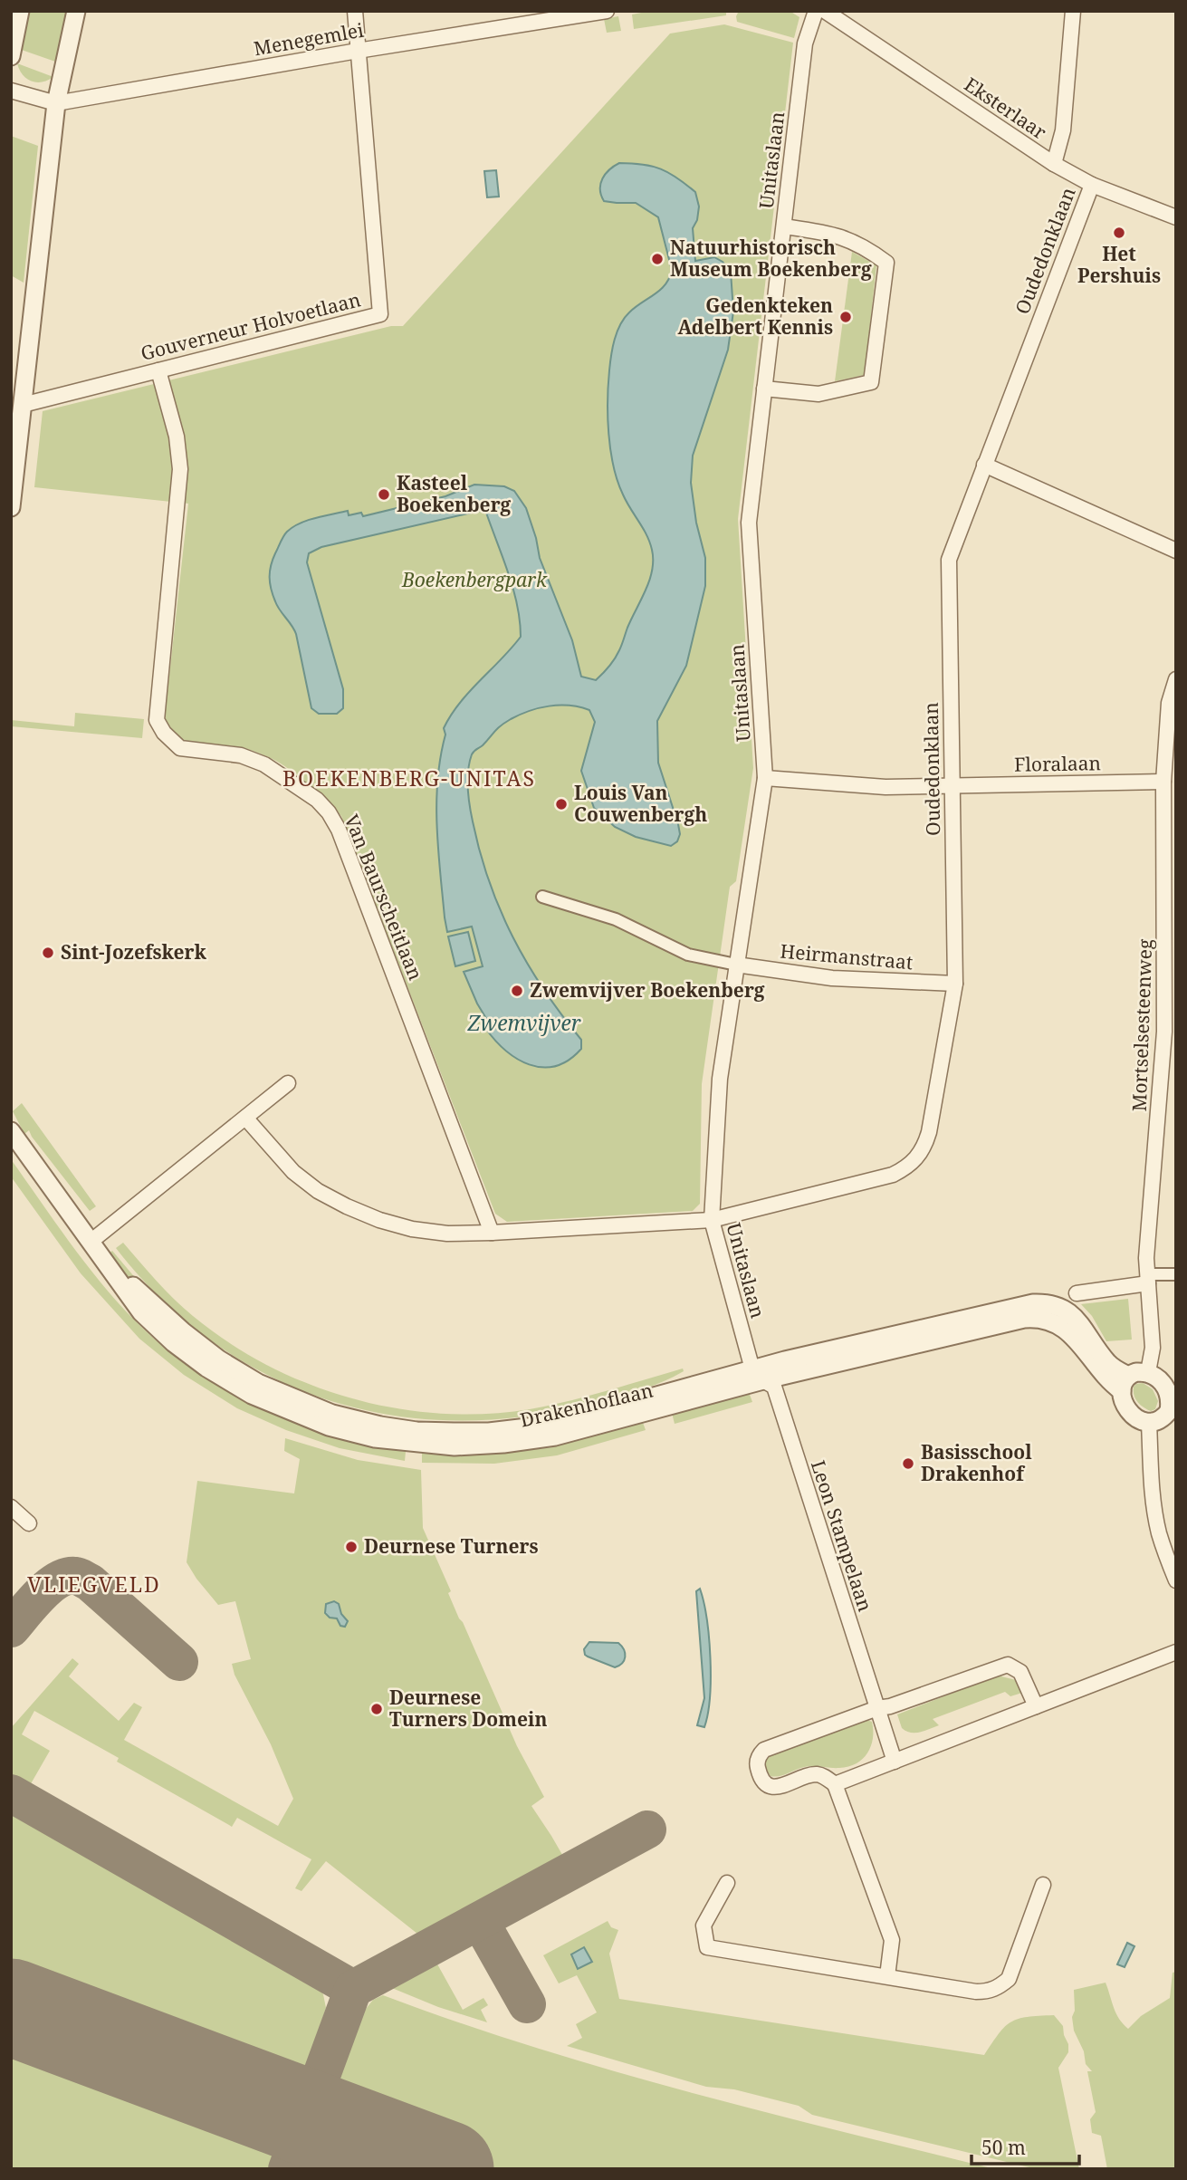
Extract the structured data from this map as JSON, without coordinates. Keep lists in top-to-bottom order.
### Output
{
  "streets": {
    "street": [
      "Menegemlei",
      "Eksterlaar",
      "Unitaslaan",
      "Oudedonklaan",
      "Gouverneur Holvoetlaan",
      "Floralaan",
      "Van Baurscheitlaan",
      "Heirmanstraat",
      "Mortselsesteenweg",
      "Drakenhoflaan",
      "Leon Stampelaan"
    ]
  },
  "crossings": [
    ["Menegemlei", "Gouverneur Holvoetlaan"],
    ["Eksterlaar", "Oudedonklaan"],
    ["Unitaslaan", "Oudedonklaan"],
    ["Unitaslaan", "Floralaan"],
    ["Unitaslaan", "Heirmanstraat"],
    ["Unitaslaan", "Drakenhoflaan"],
    ["Unitaslaan", "Leon Stampelaan"],
    ["Oudedonklaan", "Floralaan"],
    ["Oudedonklaan", "Van Baurscheitlaan"],
    ["Oudedonklaan", "Heirmanstraat"],
    ["Gouverneur Holvoetlaan", "Van Baurscheitlaan"],
    ["Floralaan", "Mortselsesteenweg"],
    ["Mortselsesteenweg", "Drakenhoflaan"],
    ["Drakenhoflaan", "Leon Stampelaan"]
  ],
  "districts": ["BOEKENBERG-UNITAS", "VLIEGVELD"],
  "water": ["Zwemvijver"],
  "parks": ["Boekenbergpark"],
  "places": [
    "Het Pershuis",
    "Natuurhistorisch Museum Boekenberg",
    "Gedenkteken Adelbert Kennis",
    "Kasteel Boekenberg",
    "Louis Van Couwenbergh",
    "Sint-Jozefskerk",
    "Zwemvijver Boekenberg",
    "Basisschool Drakenhof",
    "Deurnese Turners",
    "Deurnese Turners Domein"
  ],
  "scale_bar": "50 m"
}
